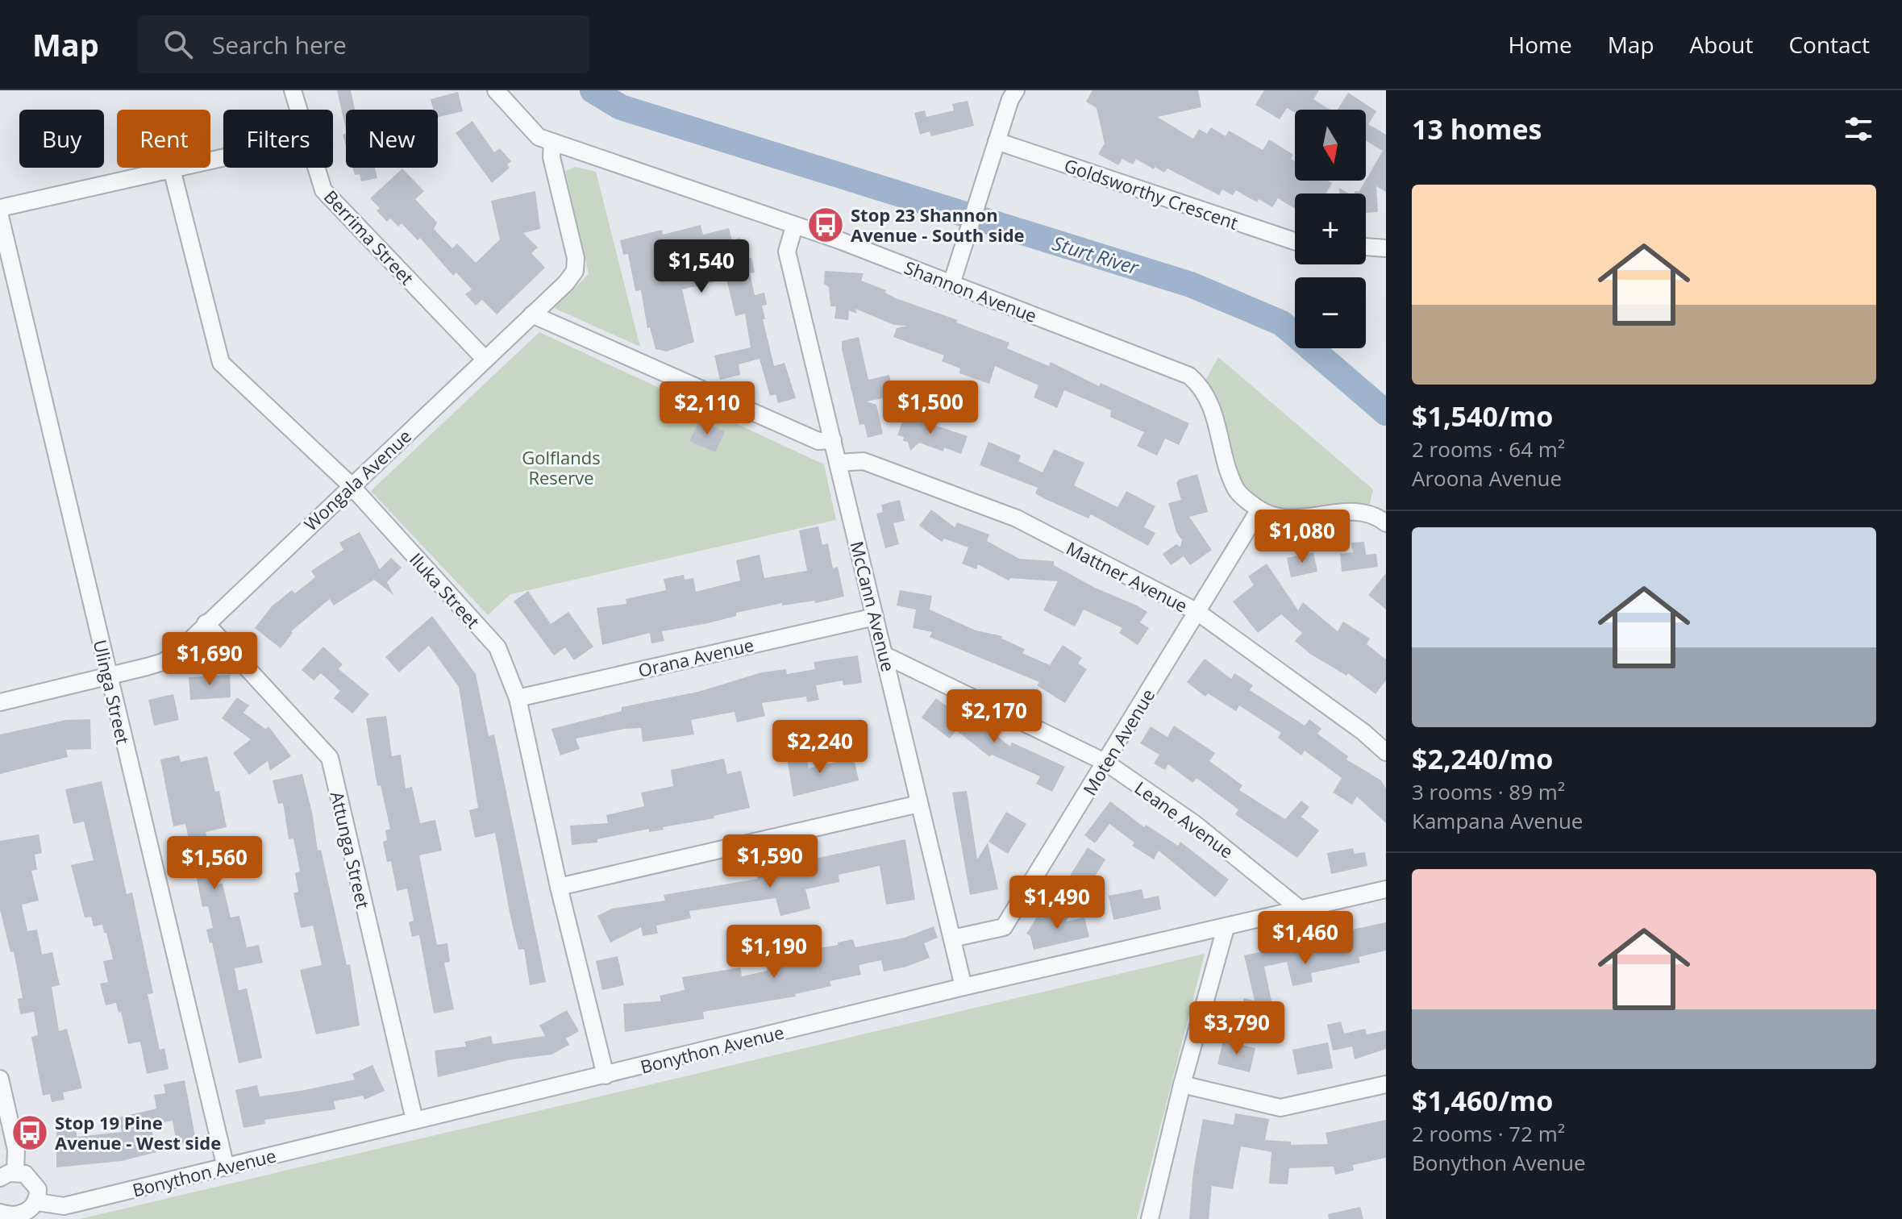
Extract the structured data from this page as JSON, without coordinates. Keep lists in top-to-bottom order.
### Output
{
  "streets": {
    "street": [
      "Goldsworthy Crescent",
      "Berrima Street",
      "Shannon Avenue",
      "Wongala Avenue",
      "Mattner Avenue",
      "Iluka Street",
      "McCann Avenue",
      "Orana Avenue",
      "Ulinga Street",
      "Moten Avenue",
      "Leane Avenue",
      "Attunga Street",
      "Bonython Avenue"
    ]
  },
  "crossings": [
    ["Berrima Street", "Wongala Avenue"],
    ["Shannon Avenue", "Wongala Avenue"],
    ["Shannon Avenue", "McCann Avenue"],
    ["Shannon Avenue", "Moten Avenue"],
    ["Wongala Avenue", "Iluka Street"],
    ["Wongala Avenue", "Ulinga Street"],
    ["Wongala Avenue", "Attunga Street"],
    ["Mattner Avenue", "McCann Avenue"],
    ["Mattner Avenue", "Moten Avenue"],
    ["Iluka Street", "Orana Avenue"],
    ["Iluka Street", "Bonython Avenue"],
    ["McCann Avenue", "Orana Avenue"],
    ["McCann Avenue", "Moten Avenue"],
    ["McCann Avenue", "Leane Avenue"],
    ["McCann Avenue", "Bonython Avenue"],
    ["Ulinga Street", "Bonython Avenue"],
    ["Moten Avenue", "Leane Avenue"],
    ["Leane Avenue", "Bonython Avenue"],
    ["Attunga Street", "Bonython Avenue"]
  ],
  "water": ["Sturt River"],
  "parks": ["Golflands Reserve"],
  "places": {
    "bus stop": ["Stop 23 Shannon Avenue - South side", "Stop 19 Pine Avenue - West side"]
  },
  "north": "bottom",
  "page": {
    "header": "Map",
    "search": "Search here",
    "nav": [
      "Home",
      "Map",
      "About",
      "Contact"
    ],
    "heading": "13 homes",
    "map_buttons": ["+", "−"],
    "chip": [
      "Buy",
      "Rent",
      "Filters",
      "New"
    ],
    "list": [
      {
        "name": "$1,540/mo",
        "note": "2 rooms · 64 m² · Aroona Avenue"
      },
      {
        "name": "$2,240/mo",
        "note": "3 rooms · 89 m² · Kampana Avenue"
      },
      {
        "name": "$1,460/mo",
        "note": "2 rooms · 72 m² · Bonython Avenue"
      }
    ],
    "price": [
      "$1,540",
      "$1,500",
      "$2,110",
      "$1,080",
      "$1,690",
      "$2,170",
      "$2,240",
      "$1,590",
      "$1,560",
      "$1,490",
      "$1,460",
      "$1,190",
      "$3,790"
    ]
  }
}
